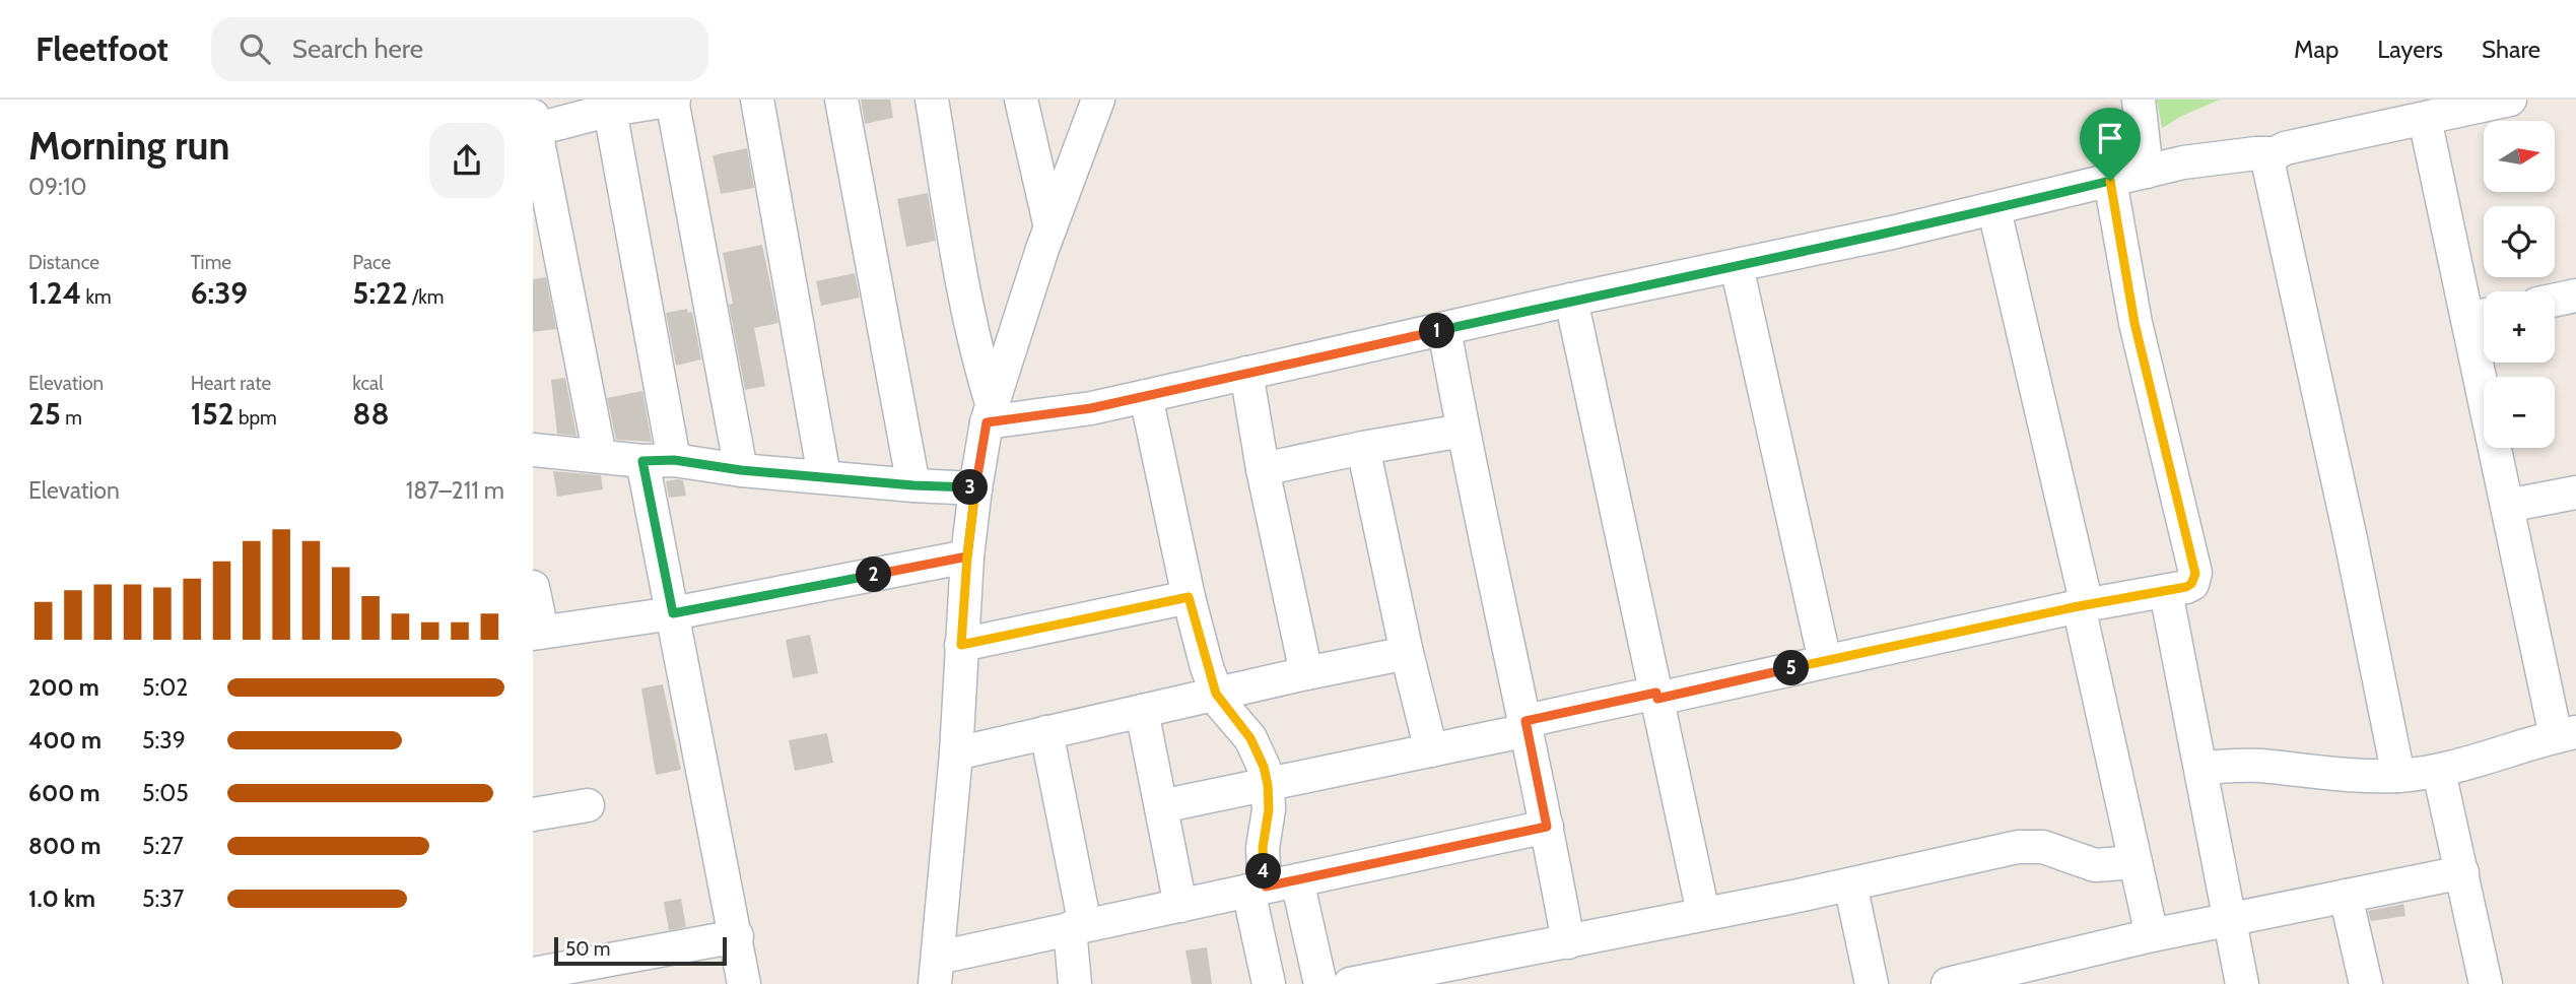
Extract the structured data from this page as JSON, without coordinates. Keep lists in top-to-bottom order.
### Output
{
  "scale_bar": "50 m",
  "north": "right",
  "page": {
    "header": "Fleetfoot",
    "search": "Search here",
    "nav": ["Map", "Layers", "Share"],
    "heading": ["Morning run", "09:10"],
    "map_buttons": ["+", "−"],
    "stats": [
      ["Distance", "1.24 km"],
      ["Time", "6:39"],
      ["Pace", "5:22 /km"],
      ["Elevation", "25 m"],
      ["Heart rate", "152 bpm"],
      ["kcal", "88"]
    ],
    "pins": [
      "1",
      "3",
      "2",
      "5",
      "4"
    ],
    "chart": ["Elevation", "187–211 m"],
    "list": [
      {
        "name": "200 m",
        "note": "5:02"
      },
      {
        "name": "400 m",
        "note": "5:39"
      },
      {
        "name": "600 m",
        "note": "5:05"
      },
      {
        "name": "800 m",
        "note": "5:27"
      },
      {
        "name": "1.0 km",
        "note": "5:37"
      }
    ],
    "scale": "50 m"
  }
}
